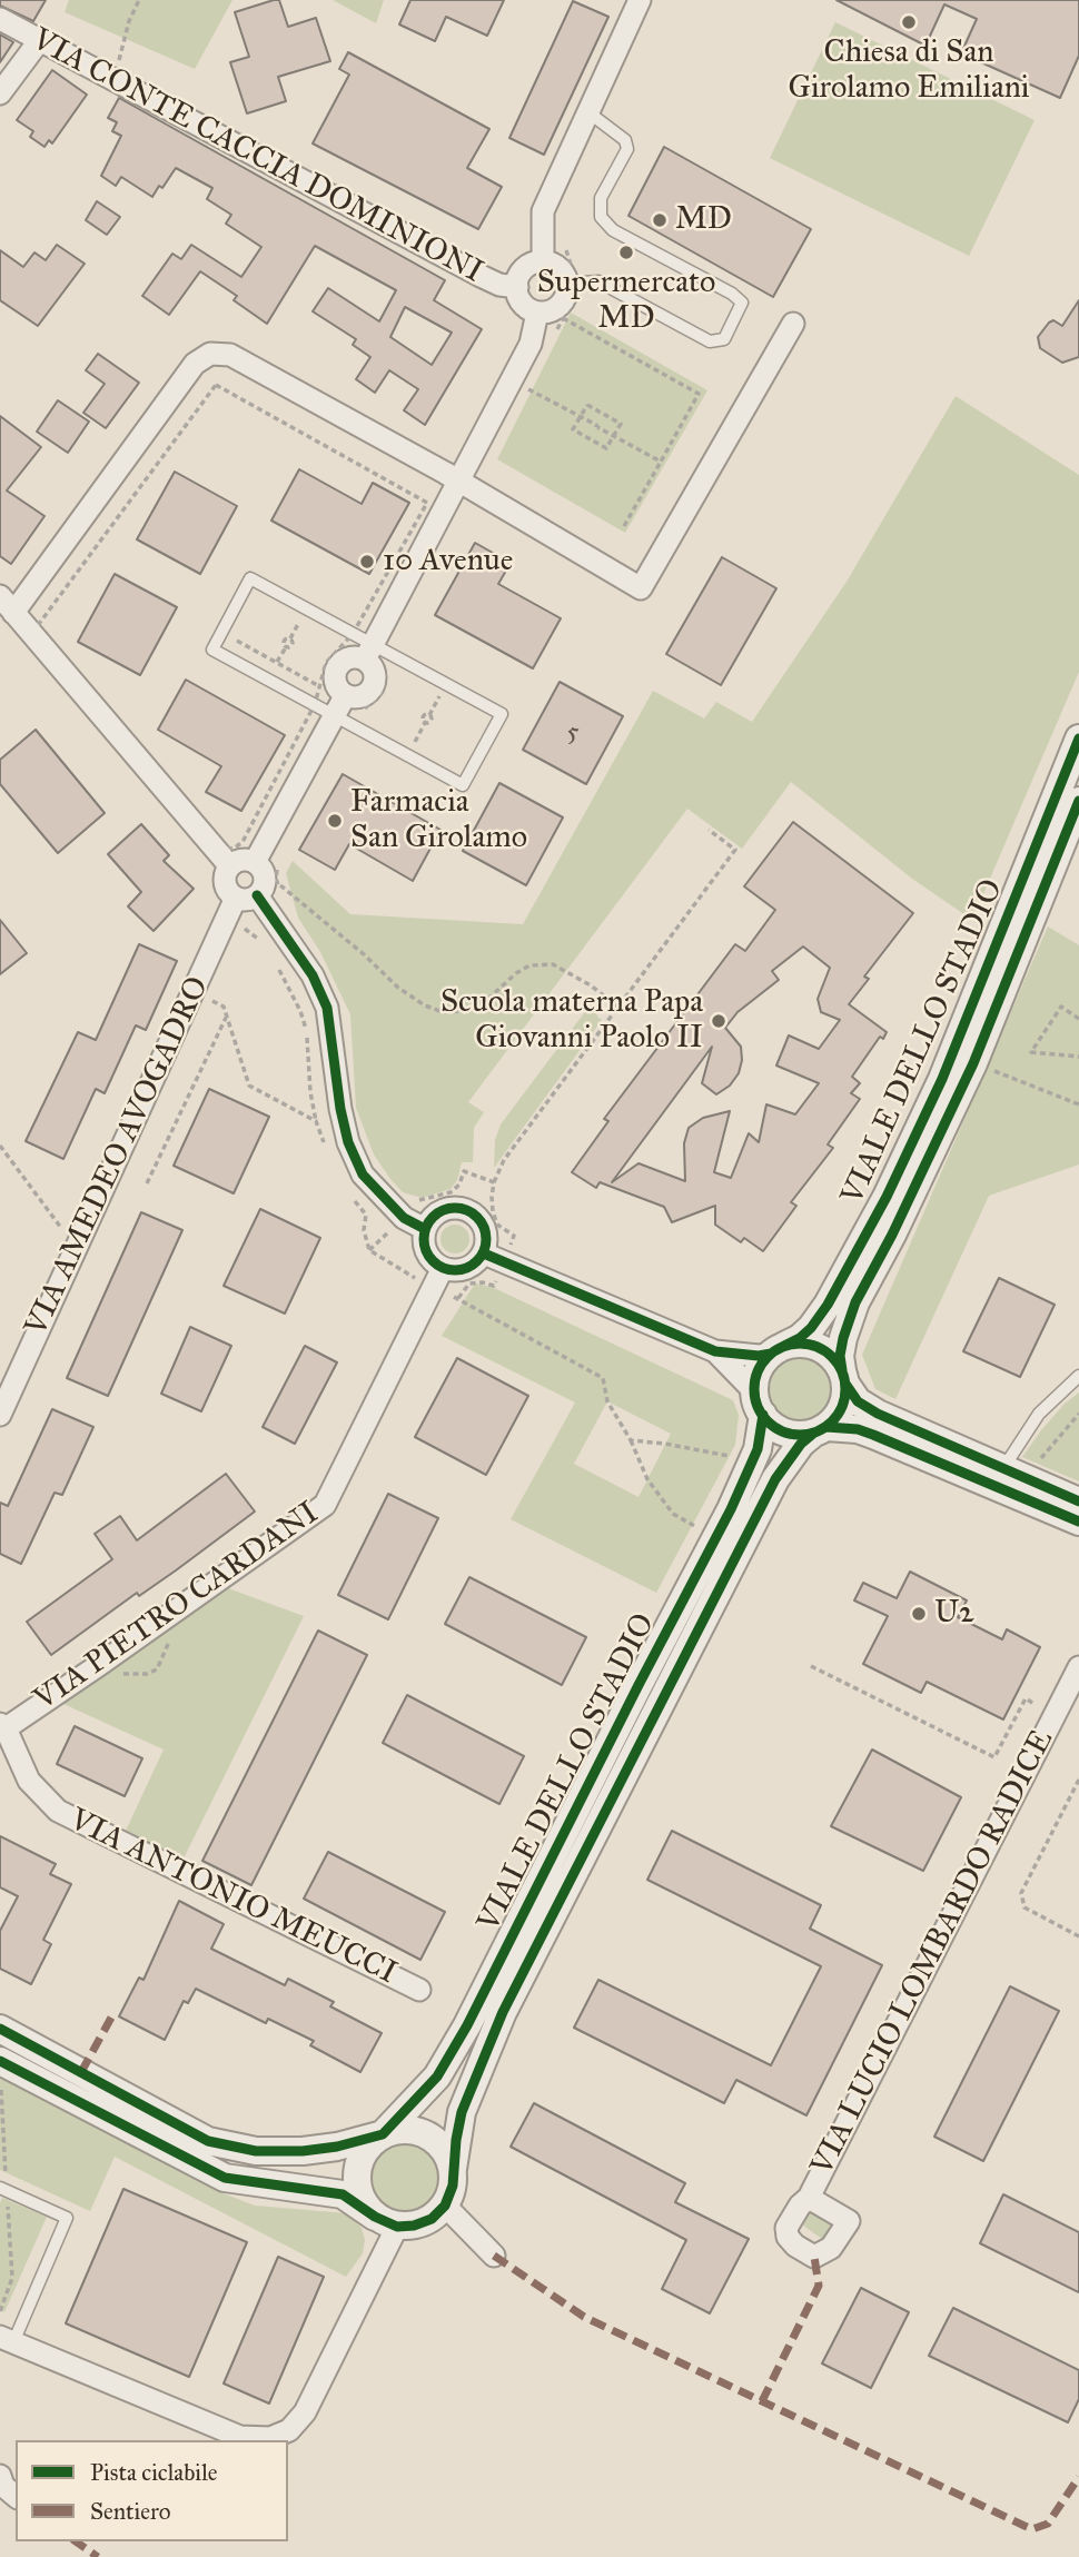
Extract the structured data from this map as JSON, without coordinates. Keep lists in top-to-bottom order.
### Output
{
  "streets": {
    "street": [
      "VIA CONTE CACCIA DOMINIONI",
      "VIALE DELLO STADIO",
      "VIA AMEDEO AVOGADRO",
      "VIA PIETRO CARDANI",
      "VIA ANTONIO MEUCCI",
      "VIA LUCIO LOMBARDO RADICE"
    ]
  },
  "crossings": [
    ["VIA PIETRO CARDANI", "VIA ANTONIO MEUCCI"]
  ],
  "places": [
    "Chiesa di San Girolamo Emiliani",
    "MD",
    "Supermercato MD",
    "10 Avenue",
    "Farmacia San Girolamo",
    "Scuola materna Papa Giovanni Paolo II",
    "U2"
  ],
  "house_numbers": ["5"],
  "legend": ["Pista ciclabile", "Sentiero"]
}
